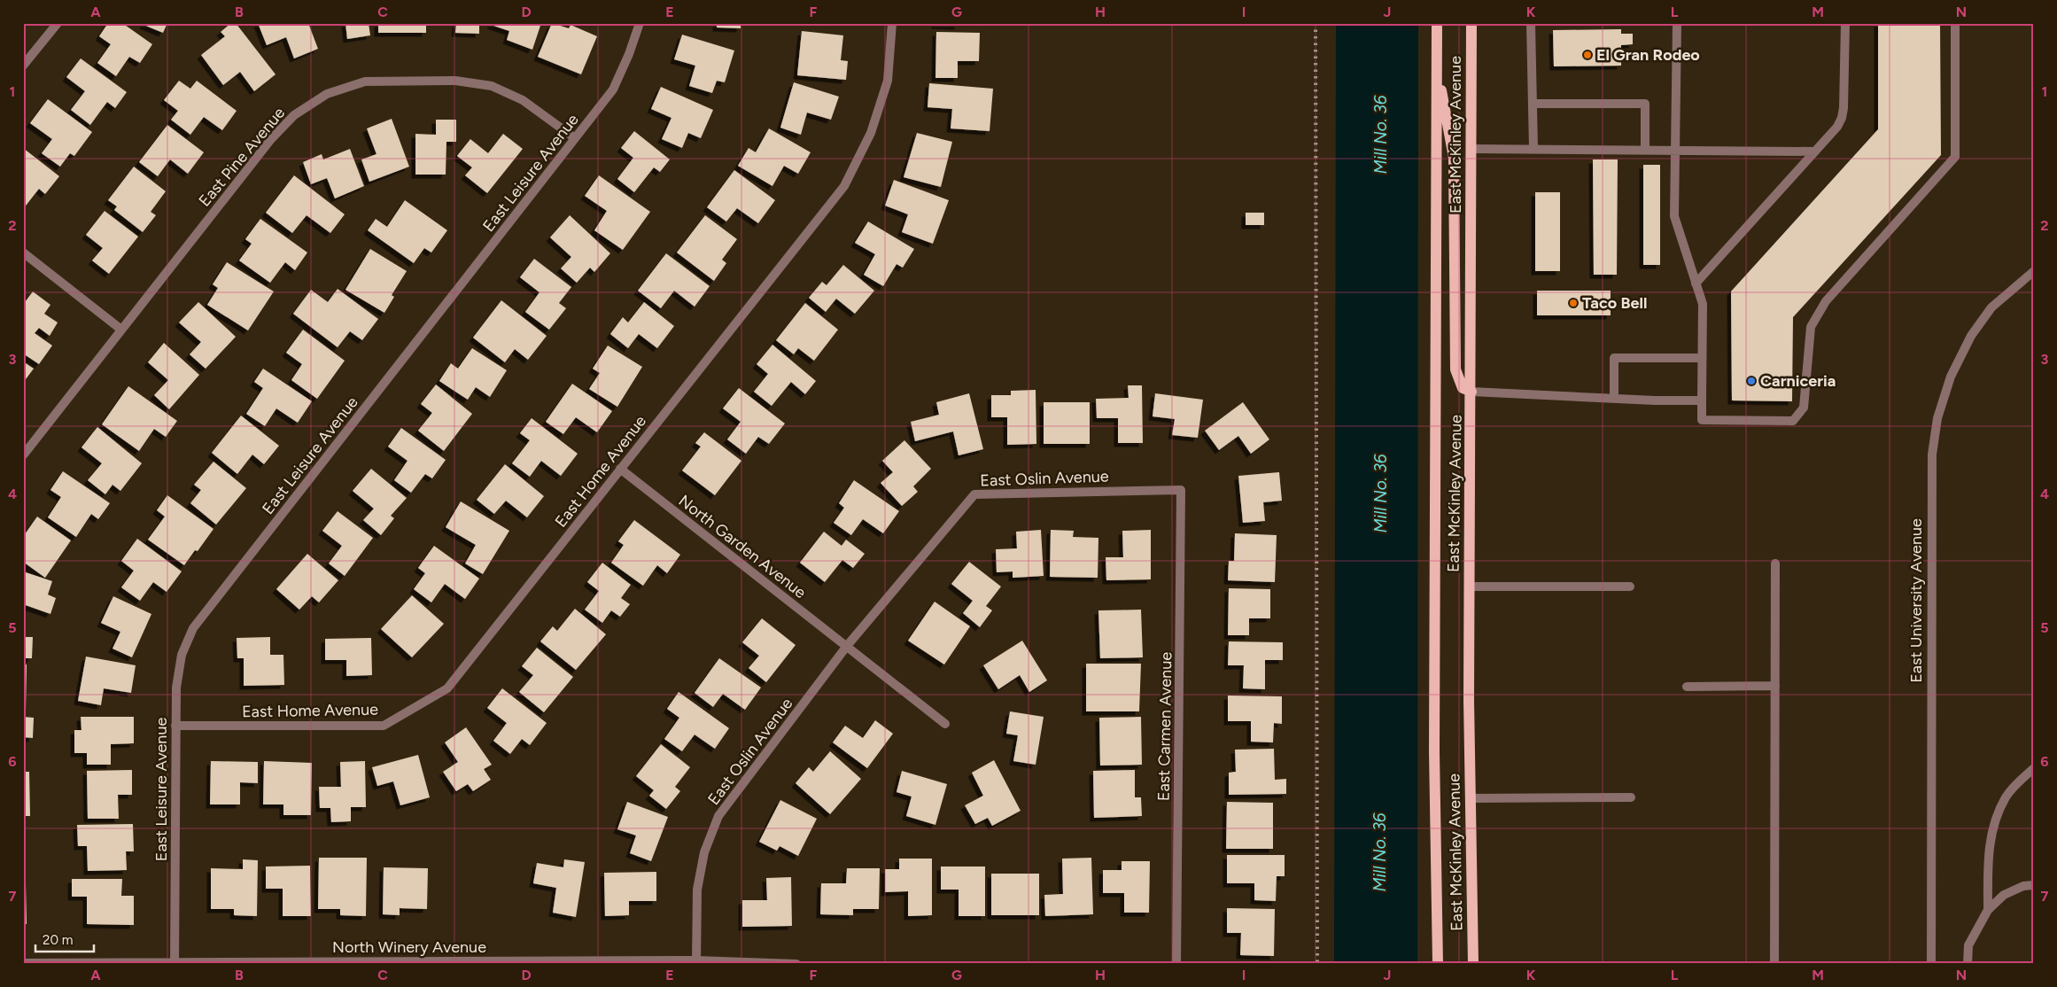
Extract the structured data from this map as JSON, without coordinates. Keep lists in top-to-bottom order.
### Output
{
  "streets": {
    "main road": ["East McKinley Avenue"],
    "street": [
      "East Pine Avenue",
      "East Leisure Avenue",
      "East Home Avenue",
      "East Oslin Avenue",
      "North Garden Avenue",
      "East University Avenue",
      "East Carmen Avenue",
      "North Winery Avenue"
    ]
  },
  "crossings": [
    ["East Pine Avenue", "East Leisure Avenue"],
    ["East Leisure Avenue", "East Home Avenue"],
    ["East Leisure Avenue", "North Winery Avenue"],
    ["East Home Avenue", "North Garden Avenue"],
    ["East Oslin Avenue", "North Garden Avenue"],
    ["East Oslin Avenue", "East Carmen Avenue"],
    ["East Oslin Avenue", "North Winery Avenue"]
  ],
  "water": ["Mill No. 36"],
  "places": ["El Gran Rodeo", "Taco Bell", "Carniceria"],
  "scale_bar": "20 m",
  "grid": {
    "columns": [
      "A",
      "B",
      "C",
      "D",
      "E",
      "F",
      "G",
      "H",
      "I",
      "J",
      "K",
      "L",
      "M",
      "N"
    ],
    "rows": [
      "1",
      "2",
      "3",
      "4",
      "5",
      "6",
      "7"
    ]
  }
}
